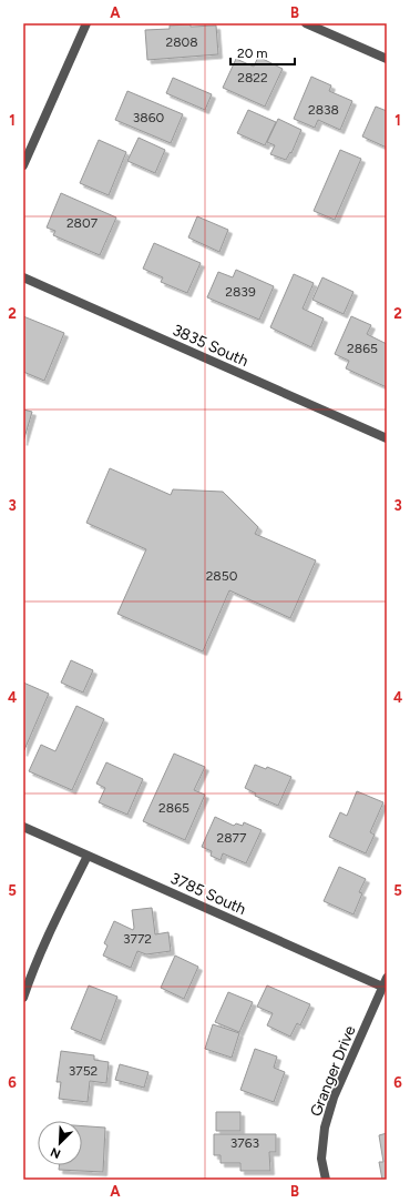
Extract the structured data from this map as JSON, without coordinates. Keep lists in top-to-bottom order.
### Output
{
  "streets": {
    "street": ["3835 South", "3785 South", "Granger Drive"]
  },
  "crossings": [
    ["3785 South", "Granger Drive"]
  ],
  "house_numbers": [
    "2808",
    "2822",
    "2838",
    "3860",
    "2807",
    "2839",
    "2865",
    "2850",
    "2865",
    "2877",
    "3772",
    "3752",
    "3763"
  ],
  "scale_bar": "20 m",
  "north": "bottom left",
  "grid": {
    "columns": ["A", "B"],
    "rows": [
      "1",
      "2",
      "3",
      "4",
      "5",
      "6"
    ]
  }
}
